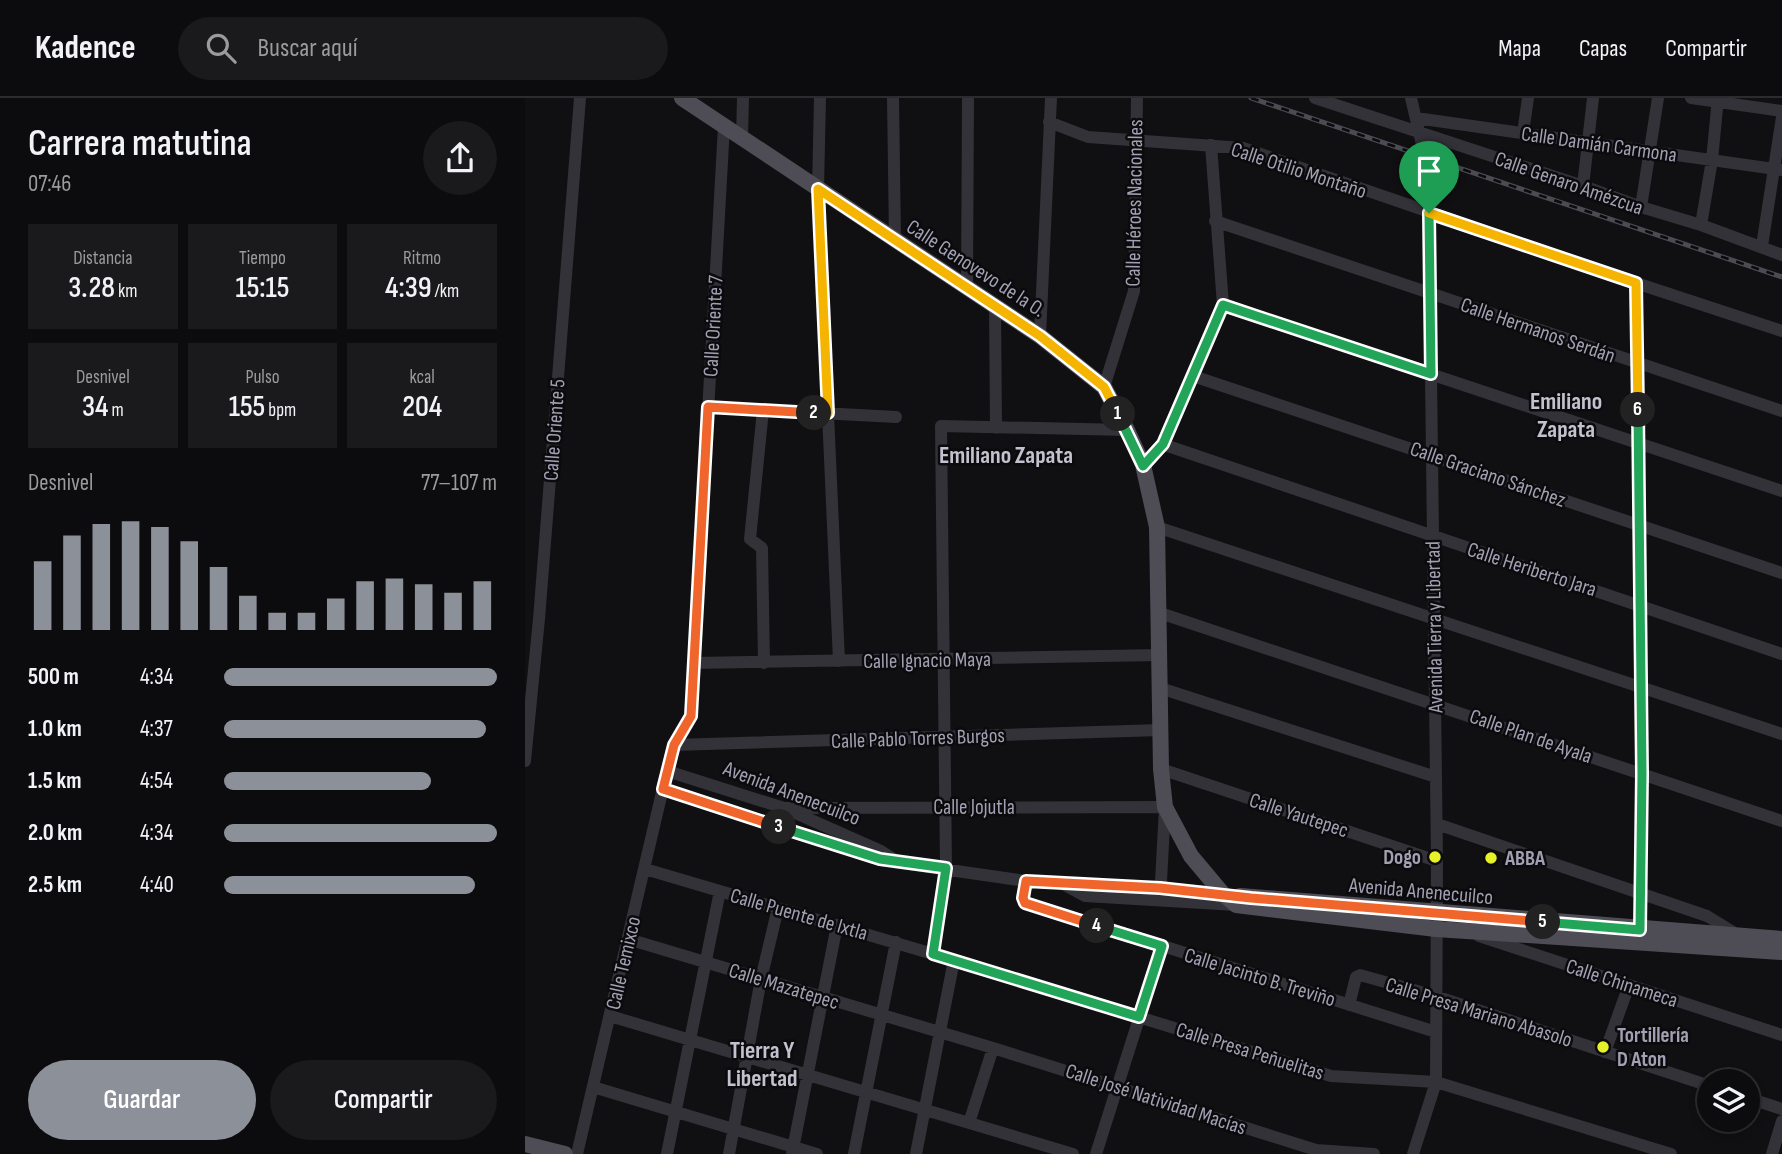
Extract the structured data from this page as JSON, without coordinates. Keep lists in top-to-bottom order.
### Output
{
  "streets": {
    "main road": ["Calle Genovevo de la O.", "Avenida Anenecuilco"],
    "street": [
      "Calle Damián Carmona",
      "Calle Otilio Montaño",
      "Calle Genaro Amézcua",
      "Calle Héroes Nacionales",
      "Calle Oriente 7",
      "Calle Hermanos Serdán",
      "Calle Oriente 5",
      "Calle Graciano Sánchez",
      "Calle Heriberto Jara",
      "Avenida Tierra y Libertad",
      "Calle Ignacio Maya",
      "Calle Plan de Ayala",
      "Calle Pablo Torres Burgos",
      "Calle Jojutla",
      "Calle Yautepec",
      "Calle Puente de Ixtla",
      "Calle Temixco",
      "Calle Jacinto B. Treviño",
      "Calle Chinameca",
      "Calle Mazatepec",
      "Calle Presa Mariano Abasolo",
      "Calle Presa Peñuelitas",
      "Calle José Natividad Macías"
    ]
  },
  "crossings": [
    ["Calle Damián Carmona", "Avenida Tierra y Libertad"],
    ["Calle Otilio Montaño", "Calle Héroes Nacionales"],
    ["Calle Otilio Montaño", "Avenida Tierra y Libertad"],
    ["Calle Genaro Amézcua", "Avenida Tierra y Libertad"],
    ["Calle Héroes Nacionales", "Calle Genovevo de la O."],
    ["Calle Genovevo de la O.", "Calle Oriente 7"],
    ["Calle Genovevo de la O.", "Calle Ignacio Maya"],
    ["Calle Genovevo de la O.", "Calle Plan de Ayala"],
    ["Calle Genovevo de la O.", "Calle Pablo Torres Burgos"],
    ["Calle Genovevo de la O.", "Avenida Anenecuilco"],
    ["Calle Genovevo de la O.", "Calle Jojutla"],
    ["Calle Genovevo de la O.", "Calle Yautepec"],
    ["Calle Oriente 7", "Calle Ignacio Maya"],
    ["Calle Oriente 7", "Calle Pablo Torres Burgos"],
    ["Calle Oriente 7", "Avenida Anenecuilco"],
    ["Calle Oriente 7", "Calle Temixco"],
    ["Calle Hermanos Serdán", "Avenida Tierra y Libertad"],
    ["Calle Graciano Sánchez", "Avenida Tierra y Libertad"],
    ["Calle Heriberto Jara", "Avenida Tierra y Libertad"],
    ["Avenida Tierra y Libertad", "Calle Plan de Ayala"],
    ["Avenida Tierra y Libertad", "Avenida Anenecuilco"],
    ["Avenida Tierra y Libertad", "Calle Yautepec"],
    ["Avenida Tierra y Libertad", "Calle Jacinto B. Treviño"],
    ["Avenida Tierra y Libertad", "Calle Presa Mariano Abasolo"],
    ["Avenida Tierra y Libertad", "Calle Presa Peñuelitas"],
    ["Avenida Anenecuilco", "Calle Jojutla"],
    ["Avenida Anenecuilco", "Calle Temixco"],
    ["Avenida Anenecuilco", "Calle Jacinto B. Treviño"],
    ["Avenida Anenecuilco", "Calle Chinameca"],
    ["Calle Puente de Ixtla", "Calle Temixco"],
    ["Calle Puente de Ixtla", "Calle Presa Peñuelitas"],
    ["Calle Temixco", "Calle Mazatepec"],
    ["Calle Jacinto B. Treviño", "Calle Presa Mariano Abasolo"],
    ["Calle Mazatepec", "Calle José Natividad Macías"]
  ],
  "districts": ["Emiliano Zapata", "Emiliano Zapata", "Tierra Y Libertad"],
  "places": ["Dogo", "ABBA", "Tortillería D Aton"],
  "page": {
    "header": "Kadence",
    "search": "Buscar aquí",
    "nav": ["Mapa", "Capas", "Compartir"],
    "heading": ["Carrera matutina", "07:46"],
    "stats": [
      ["Distancia", "3.28 km"],
      ["Tiempo", "15:15"],
      ["Ritmo", "4:39 /km"],
      ["Desnivel", "34 m"],
      ["Pulso", "155 bpm"],
      ["kcal", "204"]
    ],
    "pins": [
      "6",
      "2",
      "1",
      "3",
      "5",
      "4"
    ],
    "chart": ["Desnivel", "77–107 m"],
    "list": [
      {
        "name": "500 m",
        "note": "4:34"
      },
      {
        "name": "1.0 km",
        "note": "4:37"
      },
      {
        "name": "1.5 km",
        "note": "4:54"
      },
      {
        "name": "2.0 km",
        "note": "4:34"
      },
      {
        "name": "2.5 km",
        "note": "4:40"
      }
    ],
    "buttons": ["Guardar", "Compartir"]
  }
}
